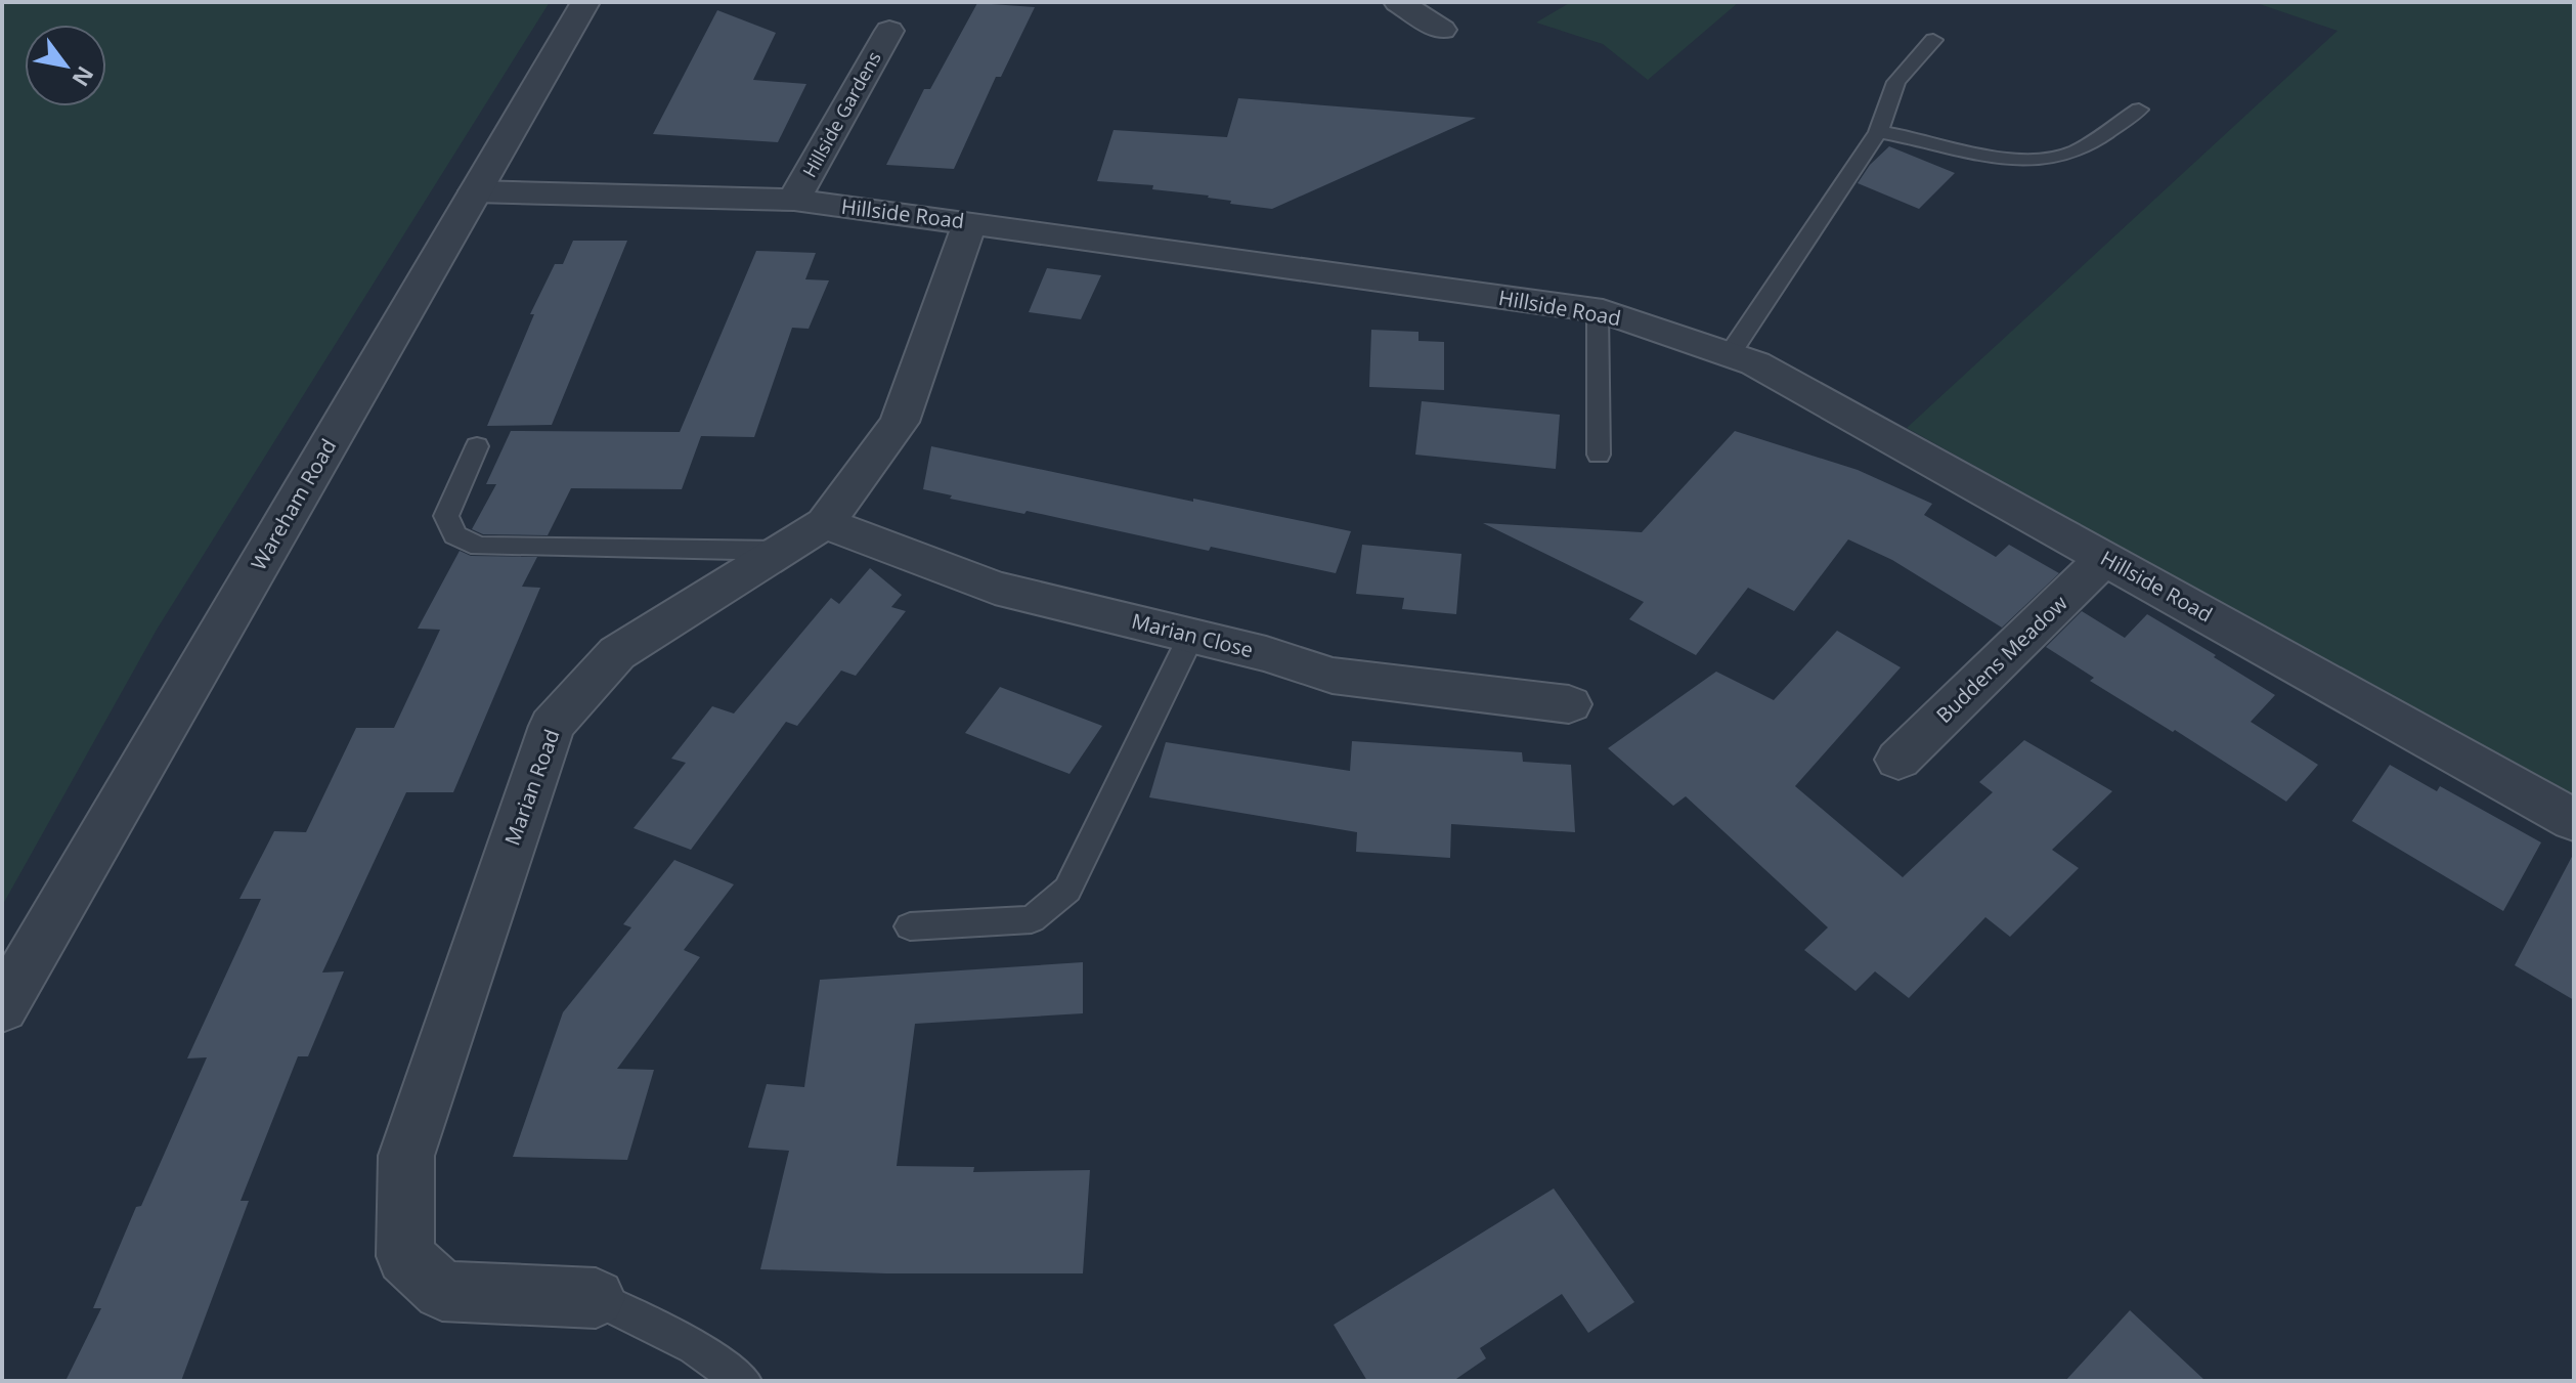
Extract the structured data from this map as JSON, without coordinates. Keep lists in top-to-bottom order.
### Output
{
  "streets": {
    "street": [
      "Hillside Gardens",
      "Hillside Road",
      "Wareham Road",
      "Marian Close",
      "Buddens Meadow",
      "Marian Road"
    ]
  },
  "crossings": [
    ["Hillside Gardens", "Hillside Road"],
    ["Hillside Road", "Wareham Road"],
    ["Hillside Road", "Buddens Meadow"],
    ["Hillside Road", "Marian Road"],
    ["Marian Close", "Marian Road"]
  ],
  "north": "bottom right"
}
